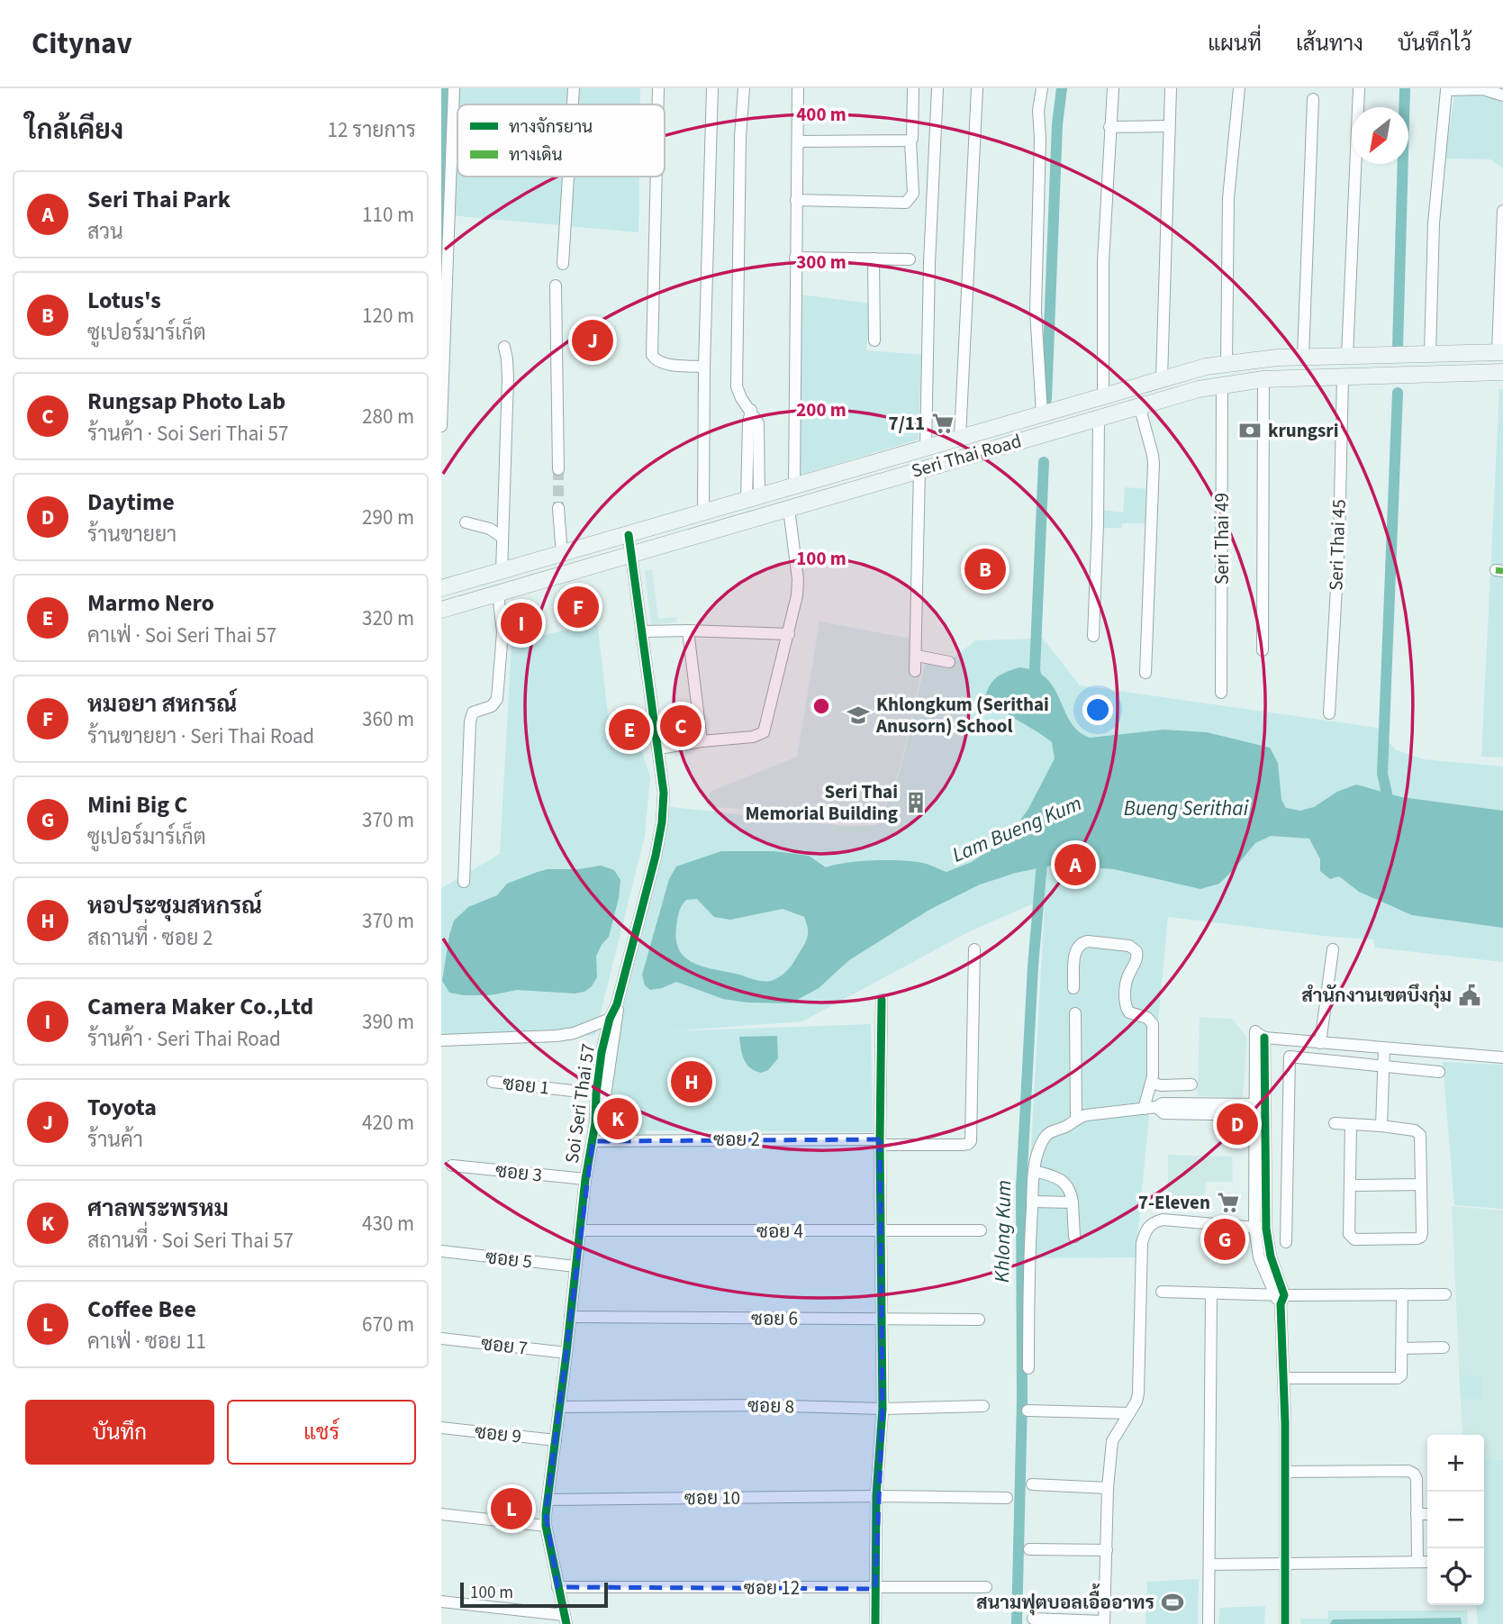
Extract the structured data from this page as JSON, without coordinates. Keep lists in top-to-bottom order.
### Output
{
  "streets": {
    "main road": ["Seri Thai Road"],
    "street": [
      "Seri Thai 49",
      "Seri Thai 45",
      "ซอย 1",
      "Soi Seri Thai 57",
      "ซอย 2",
      "ซอย 3",
      "ซอย 4",
      "ซอย 5",
      "ซอย 6",
      "ซอย 7",
      "ซอย 8",
      "ซอย 9",
      "ซอย 10",
      "ซอย 12"
    ]
  },
  "crossings": [
    ["Seri Thai Road", "Seri Thai 49"],
    ["Seri Thai Road", "Seri Thai 45"],
    ["Seri Thai Road", "Soi Seri Thai 57"],
    ["ซอย 1", "Soi Seri Thai 57"],
    ["Soi Seri Thai 57", "ซอย 2"],
    ["Soi Seri Thai 57", "ซอย 3"],
    ["Soi Seri Thai 57", "ซอย 4"],
    ["Soi Seri Thai 57", "ซอย 5"],
    ["Soi Seri Thai 57", "ซอย 6"],
    ["Soi Seri Thai 57", "ซอย 7"],
    ["Soi Seri Thai 57", "ซอย 8"],
    ["Soi Seri Thai 57", "ซอย 9"],
    ["Soi Seri Thai 57", "ซอย 10"],
    ["Soi Seri Thai 57", "ซอย 12"]
  ],
  "water": ["Bueng Serithai", "Lam Bueng Kum", "Khlong Kum"],
  "places": {
    "supermarket": ["7/11", "7-Eleven"],
    "bank": ["krungsri"],
    "school or university": ["Khlongkum (Serithai Anusorn) School"],
    "building": ["Seri Thai Memorial Building"],
    "public building": ["สำนักงานเขตบึงกุ่ม"],
    "sports": ["สนามฟุตบอลเอื้ออาทร"]
  },
  "legend": ["ทางจักรยาน", "ทางเดิน"],
  "scale_bar": "100 m",
  "north": "bottom left",
  "page": {
    "header": "Citynav",
    "nav": ["แผนที่", "เส้นทาง", "บันทึกไว้"],
    "heading": ["ใกล้เคียง", "12 รายการ"],
    "list": [
      {
        "mark": "A",
        "name": "Seri Thai Park",
        "note": "สวน",
        "value": "110 m"
      },
      {
        "mark": "B",
        "name": "Lotus's",
        "note": "ซูเปอร์มาร์เก็ต",
        "value": "120 m"
      },
      {
        "mark": "C",
        "name": "Rungsap Photo Lab",
        "note": "ร้านค้า · Soi Seri Thai 57",
        "value": "280 m"
      },
      {
        "mark": "D",
        "name": "Daytime",
        "note": "ร้านขายยา",
        "value": "290 m"
      },
      {
        "mark": "E",
        "name": "Marmo Nero",
        "note": "คาเฟ่ · Soi Seri Thai 57",
        "value": "320 m"
      },
      {
        "mark": "F",
        "name": "หมอยา สหกรณ์",
        "note": "ร้านขายยา · Seri Thai Road",
        "value": "360 m"
      },
      {
        "mark": "G",
        "name": "Mini Big C",
        "note": "ซูเปอร์มาร์เก็ต",
        "value": "370 m"
      },
      {
        "mark": "H",
        "name": "หอประชุมสหกรณ์",
        "note": "สถานที่ · ซอย 2",
        "value": "370 m"
      },
      {
        "mark": "I",
        "name": "Camera Maker Co.,Ltd",
        "note": "ร้านค้า · Seri Thai Road",
        "value": "390 m"
      },
      {
        "mark": "J",
        "name": "Toyota",
        "note": "ร้านค้า",
        "value": "420 m"
      },
      {
        "mark": "K",
        "name": "ศาลพระพรหม",
        "note": "สถานที่ · Soi Seri Thai 57",
        "value": "430 m"
      },
      {
        "mark": "L",
        "name": "Coffee Bee",
        "note": "คาเฟ่ · ซอย 11",
        "value": "670 m"
      }
    ],
    "pins": [
      "J",
      "B",
      "F",
      "I",
      "C",
      "E",
      "A",
      "H",
      "K",
      "D",
      "G",
      "L"
    ],
    "buttons": ["บันทึก", "แชร์"],
    "map_buttons": ["+", "−"],
    "scale": "100 m"
  },
  "rings": [
    "400 m",
    "300 m",
    "200 m",
    "100 m"
  ]
}
